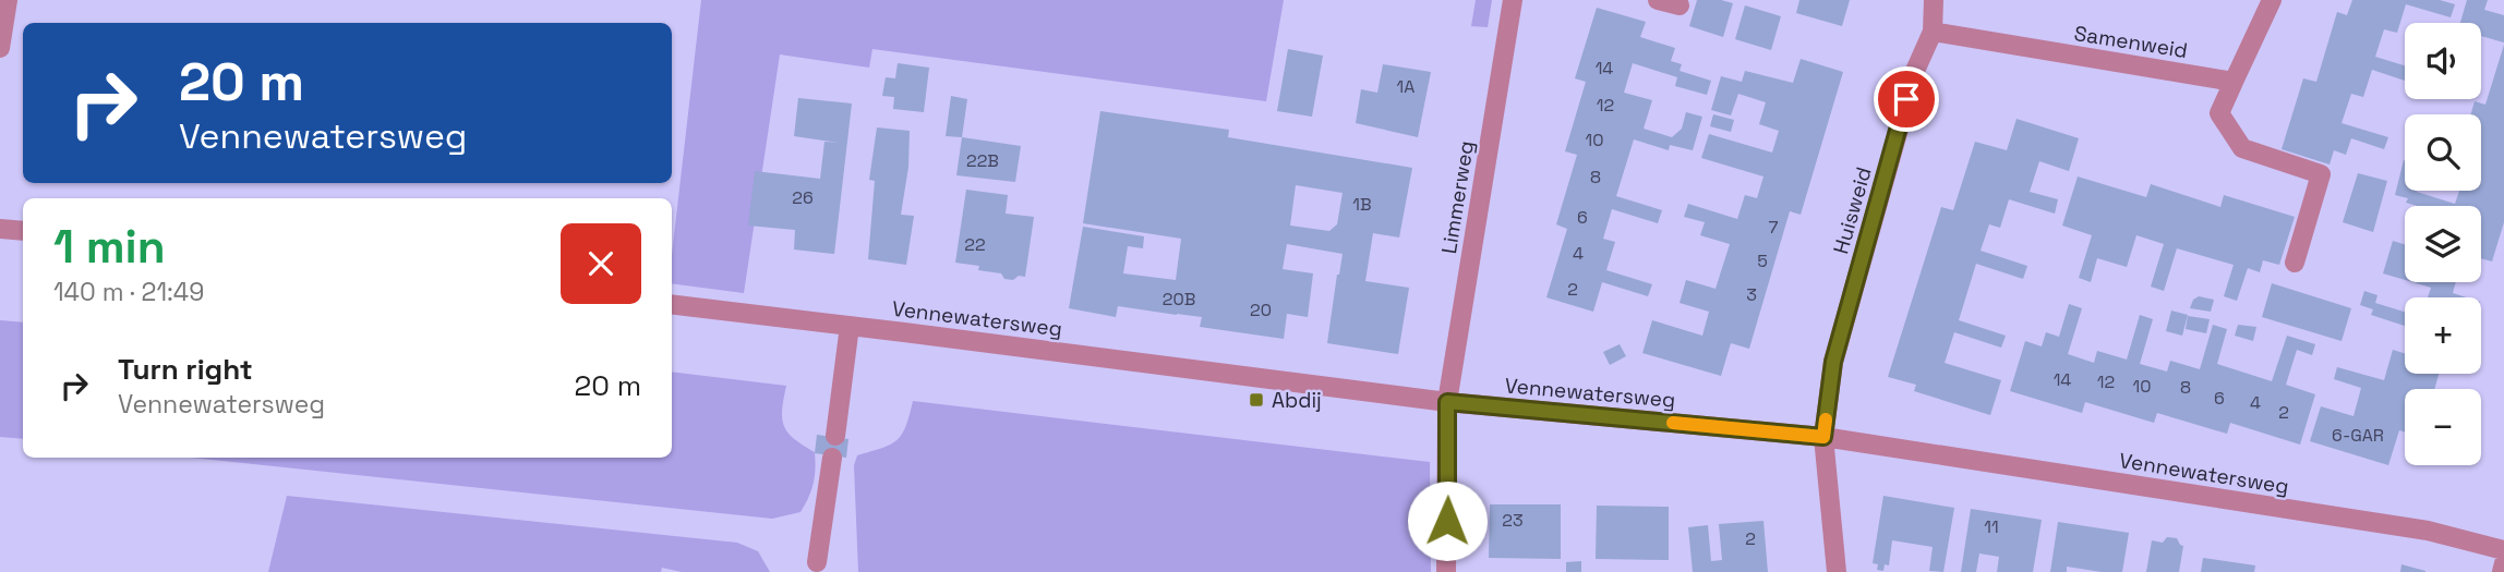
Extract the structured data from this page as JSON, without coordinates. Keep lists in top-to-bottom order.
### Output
{
  "streets": {
    "street": [
      "Samenweid",
      "Limmerweg",
      "Huisweid",
      "Vennewatersweg"
    ]
  },
  "crossings": [
    ["Samenweid", "Huisweid"],
    ["Limmerweg", "Vennewatersweg"],
    ["Huisweid", "Vennewatersweg"]
  ],
  "places": {
    "transit": ["Abdij"]
  },
  "house_numbers": [
    "14",
    "1A",
    "12",
    "10",
    "22B",
    "8",
    "26",
    "1B",
    "6",
    "7",
    "22",
    "4",
    "5",
    "2",
    "3",
    "20B",
    "20",
    "14",
    "12",
    "10",
    "8",
    "6",
    "4",
    "2",
    "6-GAR",
    "23",
    "11",
    "2"
  ],
  "page": {
    "map_buttons": ["+", "−"],
    "turn": ["20 m", "Vennewatersweg"],
    "heading": ["1 min", "140 m · 21:49"],
    "list": [
      {
        "name": "Turn right",
        "note": "Vennewatersweg",
        "value": "20 m"
      }
    ]
  }
}
